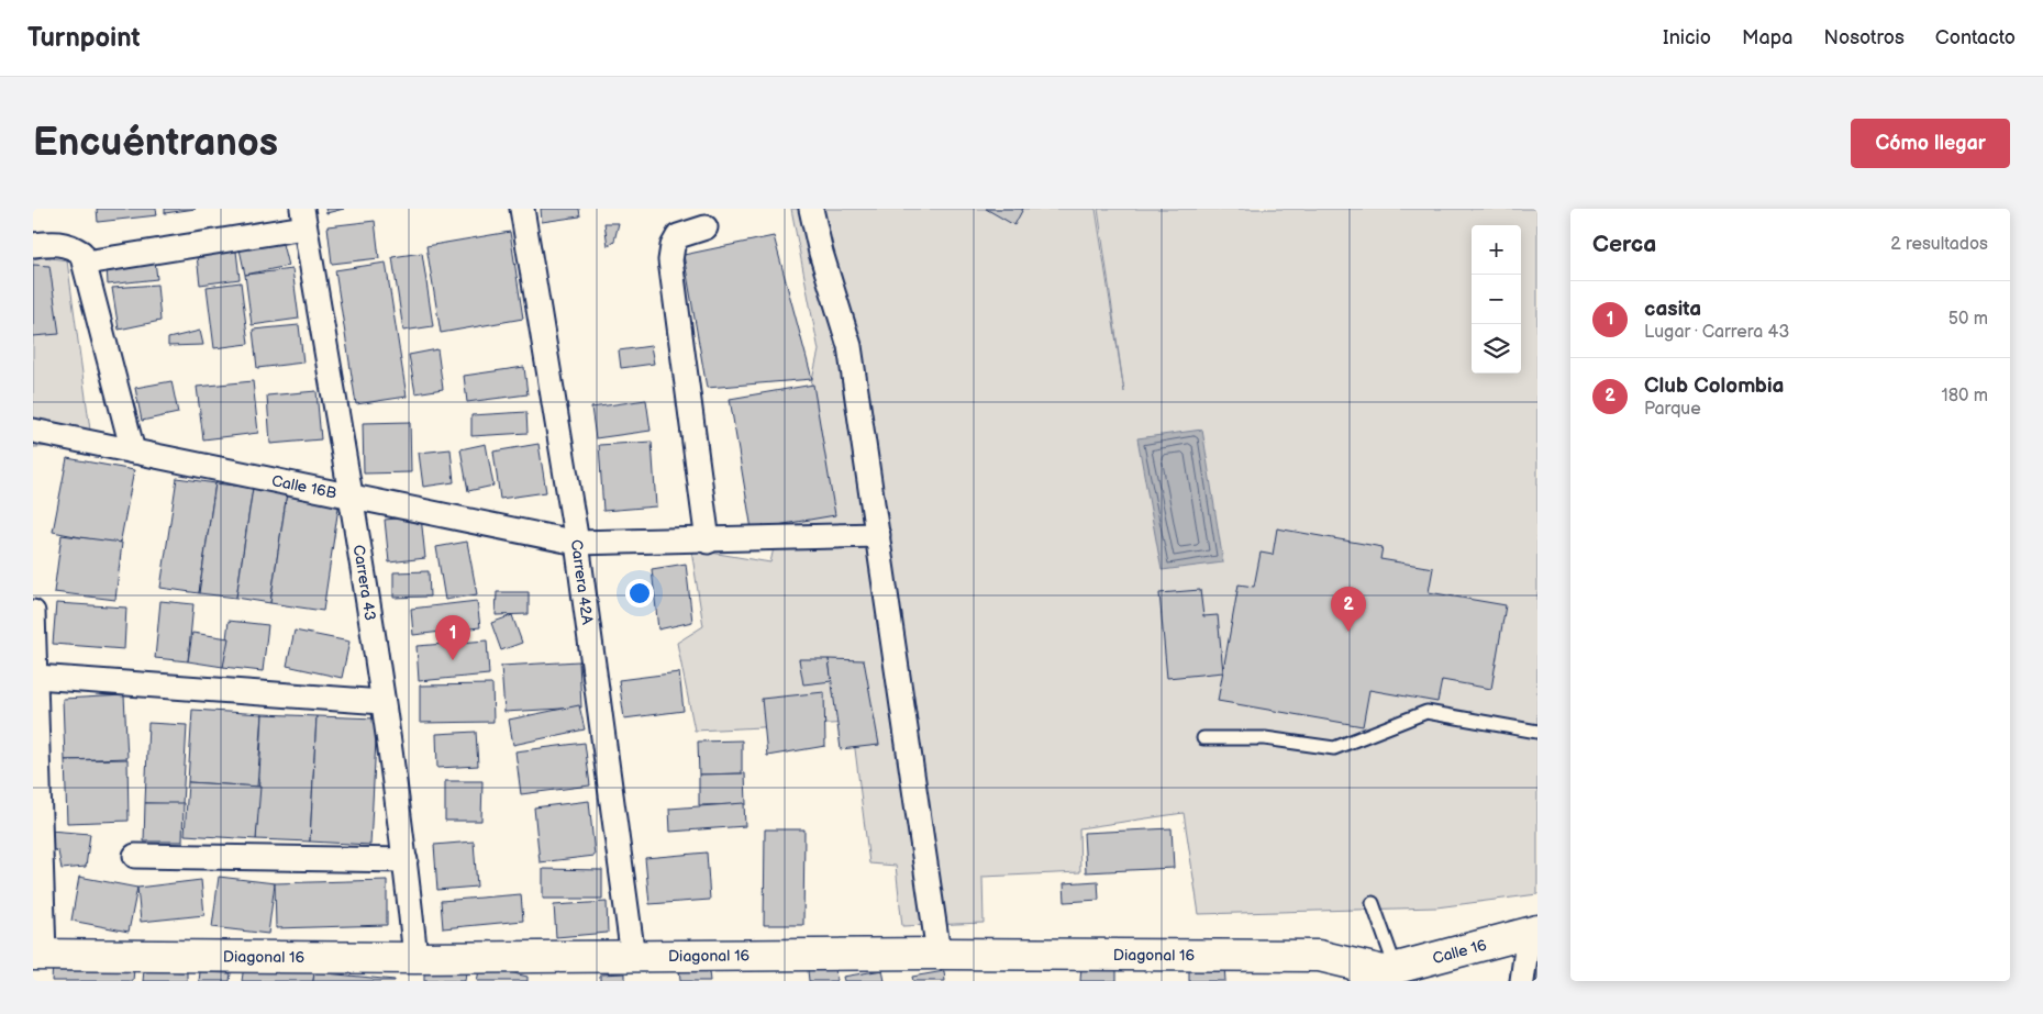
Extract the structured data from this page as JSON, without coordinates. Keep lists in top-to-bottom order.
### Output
{
  "streets": {
    "street": [
      "Calle 16B",
      "Carrera 42A",
      "Carrera 43",
      "Calle 16",
      "Diagonal 16"
    ]
  },
  "crossings": [
    ["Calle 16B", "Carrera 42A"],
    ["Calle 16B", "Carrera 43"],
    ["Carrera 42A", "Diagonal 16"],
    ["Carrera 43", "Diagonal 16"],
    ["Calle 16", "Diagonal 16"]
  ],
  "page": {
    "header": "Turnpoint",
    "nav": [
      "Inicio",
      "Mapa",
      "Nosotros",
      "Contacto"
    ],
    "buttons": "Cómo llegar",
    "title": "Encuéntranos",
    "heading": ["Cerca", "2 resultados"],
    "map_buttons": ["+", "−"],
    "list": [
      {
        "mark": "1",
        "name": "casita",
        "note": "Lugar · Carrera 43",
        "value": "50 m"
      },
      {
        "mark": "2",
        "name": "Club Colombia",
        "note": "Parque",
        "value": "180 m"
      }
    ],
    "pins": ["2", "1"]
  }
}
